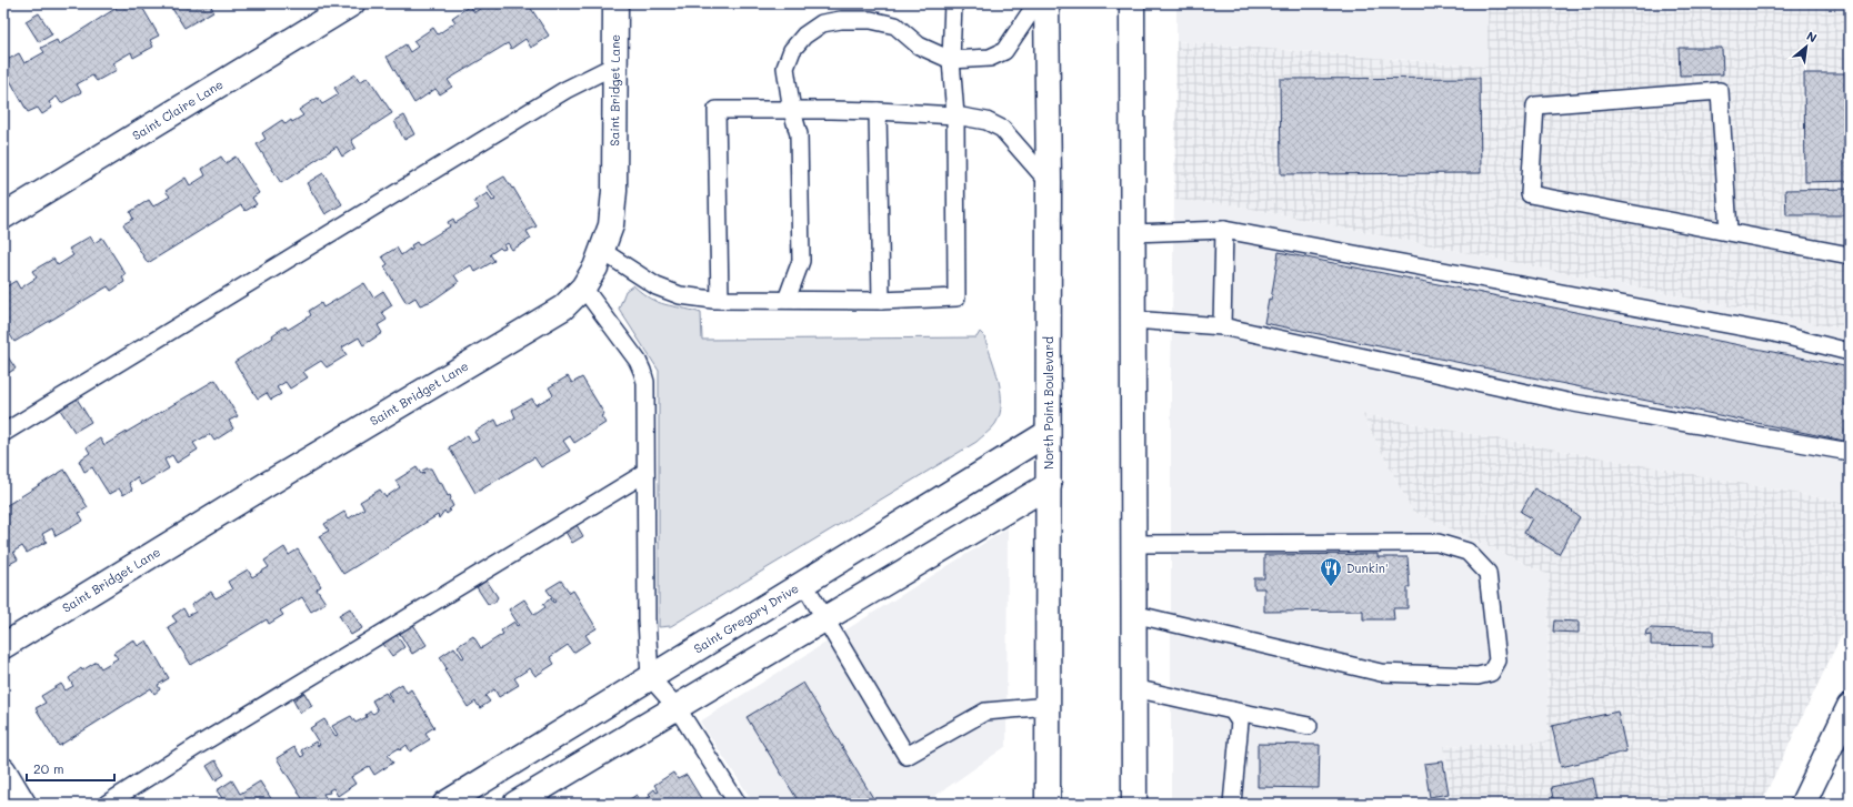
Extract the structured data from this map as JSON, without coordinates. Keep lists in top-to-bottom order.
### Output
{
  "streets": {
    "street": [
      "Saint Bridget Lane",
      "Saint Claire Lane",
      "North Point Boulevard",
      "Saint Gregory Drive"
    ]
  },
  "crossings": [
    ["North Point Boulevard", "Saint Gregory Drive"]
  ],
  "places": {
    "restaurant": ["Dunkin'"]
  },
  "scale_bar": "20 m",
  "north": "top right"
}
